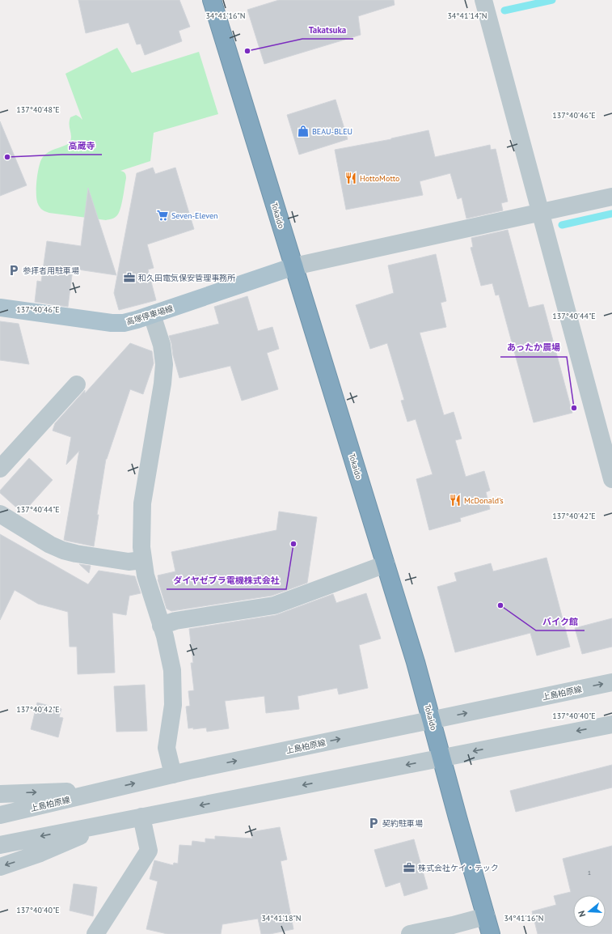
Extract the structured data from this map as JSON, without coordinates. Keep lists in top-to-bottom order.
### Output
{
  "streets": {
    "highway": ["Tokaido"],
    "main road": ["高塚停車場線"],
    "street": ["上島柏原線"]
  },
  "crossings": [
    ["Tokaido", "高塚停車場線"],
    ["Tokaido", "上島柏原線"]
  ],
  "places": {
    "other": [
      "Takatsuka",
      "高蔵寺",
      "あったか農場",
      "ダイヤゼブラ電機株式会社",
      "バイク館"
    ],
    "shop": ["BEAU-BLEU"],
    "restaurant": ["HottoMotto", "McDonald's"],
    "supermarket": ["Seven-Eleven"],
    "parking": ["参拝者用駐車場", "契約駐車場"],
    "office": ["和久田電気保安管理事務所", "株式会社ケイ・テック"]
  },
  "house_numbers": ["1"],
  "north": "left",
  "coordinates": [
    "34°41'16\"N",
    "34°41'14\"N",
    "137°40'48\"E",
    "137°40'46\"E",
    "137°40'44\"E",
    "137°40'42\"E",
    "137°40'40\"E",
    "34°41'18\"N"
  ]
}
